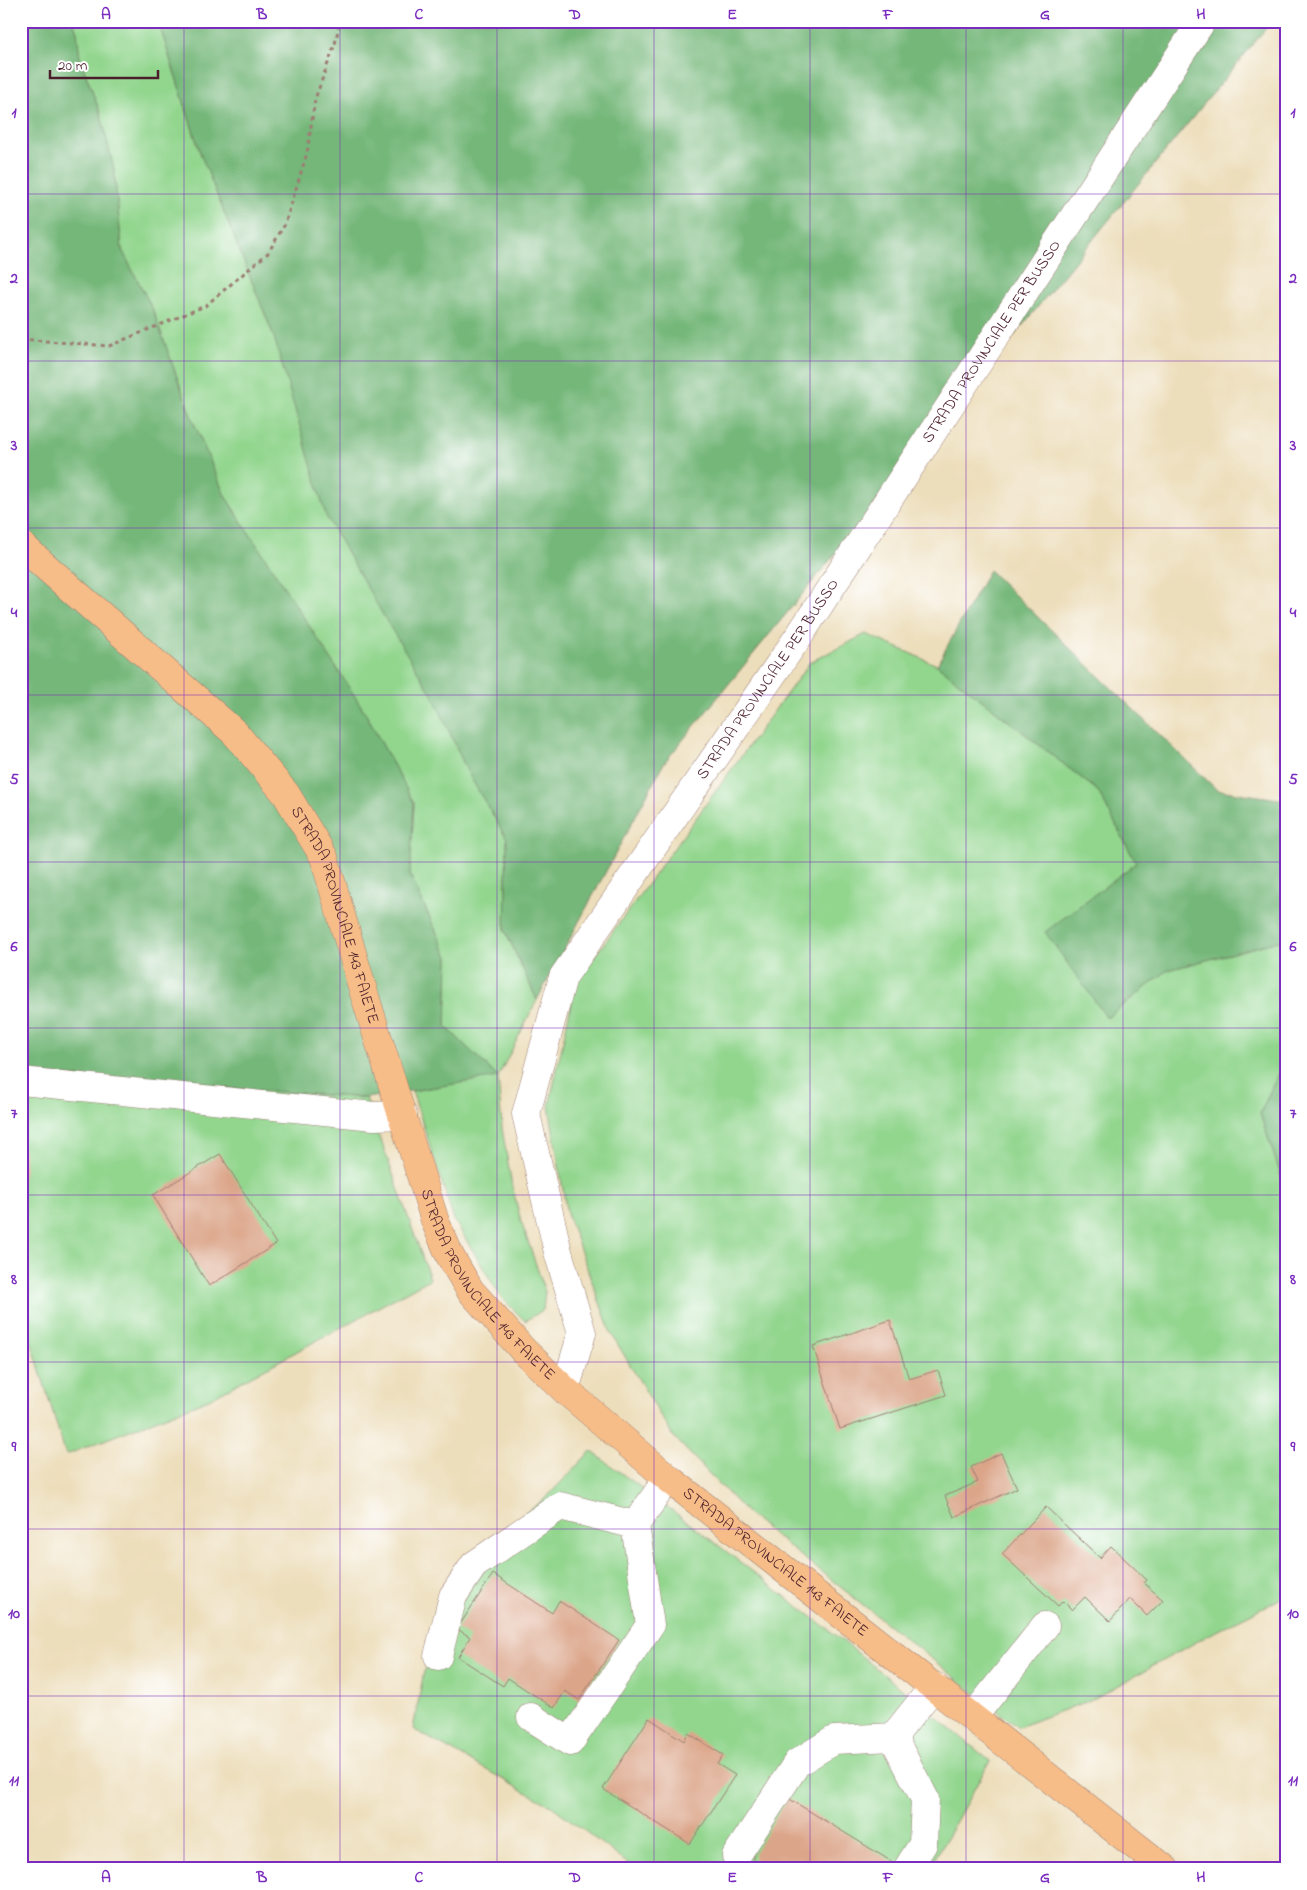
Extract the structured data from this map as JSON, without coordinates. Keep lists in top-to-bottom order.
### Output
{
  "streets": {
    "main road": ["STRADA PROVINCIALE 143 FAIETE"],
    "street": ["STRADA PROVINCIALE PER BUSSO"]
  },
  "crossings": [
    ["STRADA PROVINCIALE PER BUSSO", "STRADA PROVINCIALE 143 FAIETE"]
  ],
  "scale_bar": "20 m",
  "grid": {
    "columns": [
      "A",
      "B",
      "C",
      "D",
      "E",
      "F",
      "G",
      "H"
    ],
    "rows": [
      "1",
      "2",
      "3",
      "4",
      "5",
      "6",
      "7",
      "8",
      "9",
      "10",
      "11"
    ]
  }
}
